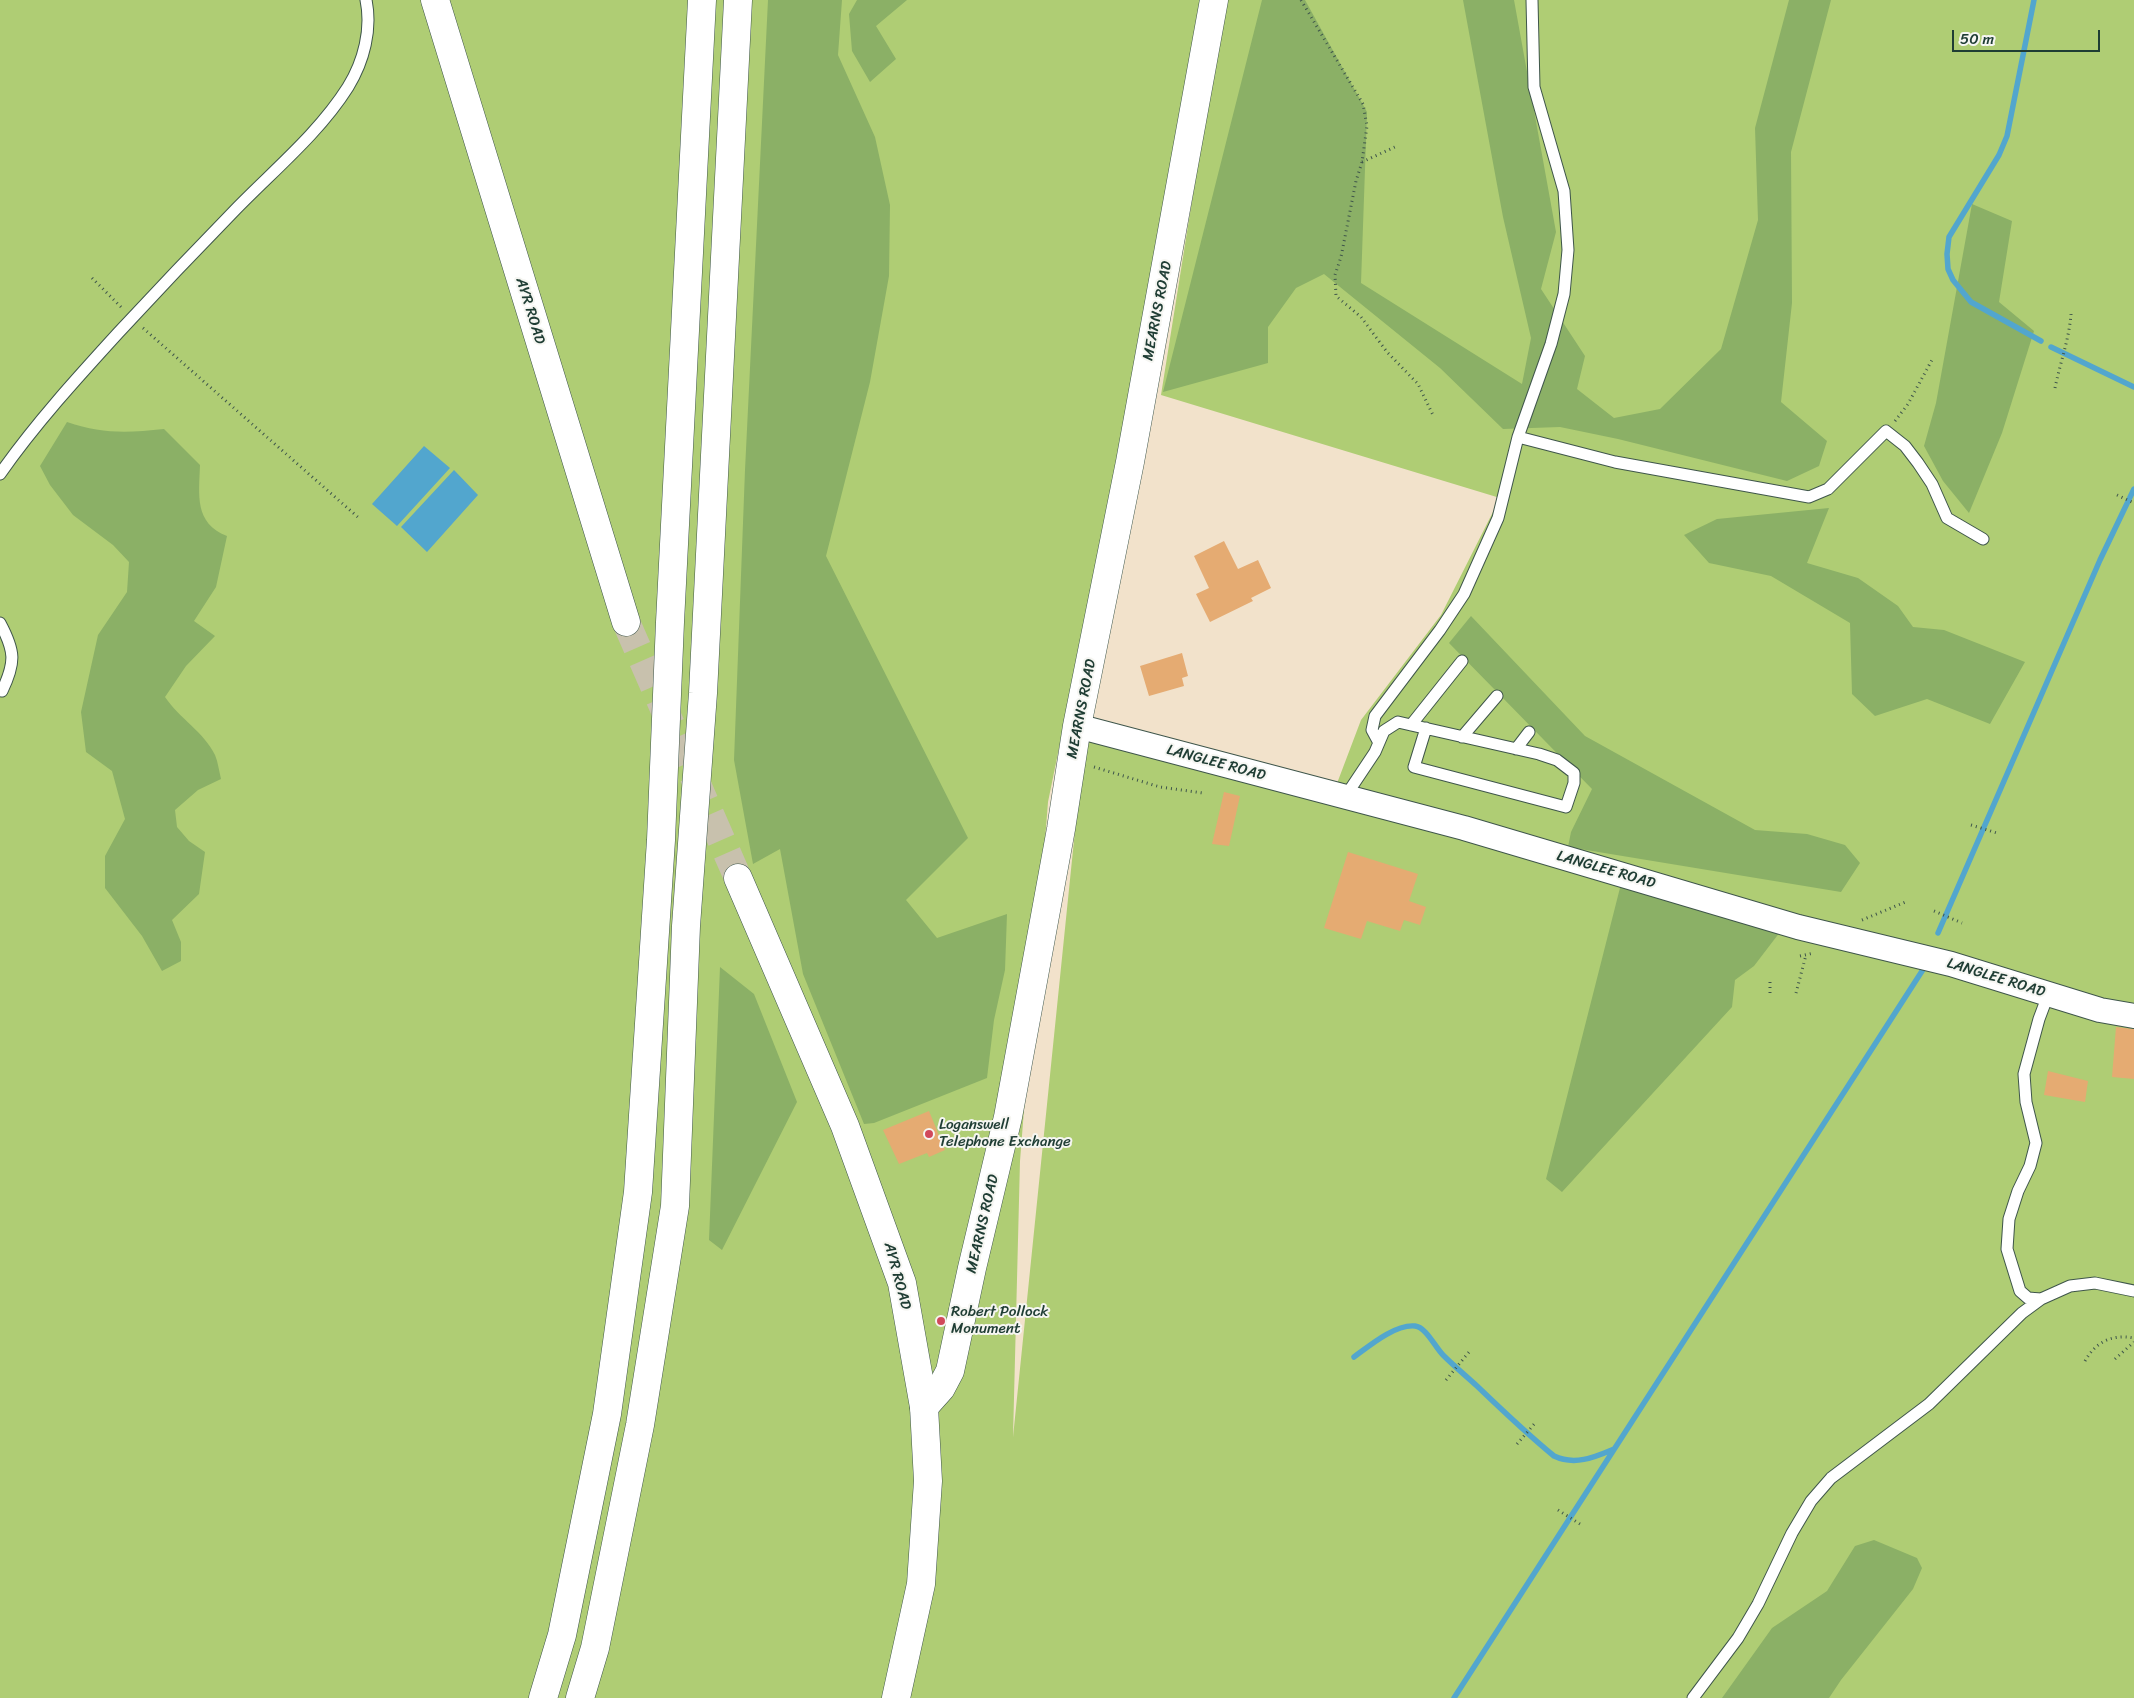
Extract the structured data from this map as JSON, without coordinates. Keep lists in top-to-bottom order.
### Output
{
  "streets": {
    "main road": ["AYR ROAD", "MEARNS ROAD"],
    "street": ["LANGLEE ROAD"]
  },
  "crossings": [
    ["AYR ROAD", "MEARNS ROAD"],
    ["MEARNS ROAD", "LANGLEE ROAD"]
  ],
  "places": ["Loganswell Telephone Exchange", "Robert Pollock Monument"],
  "scale_bar": "50 m"
}
